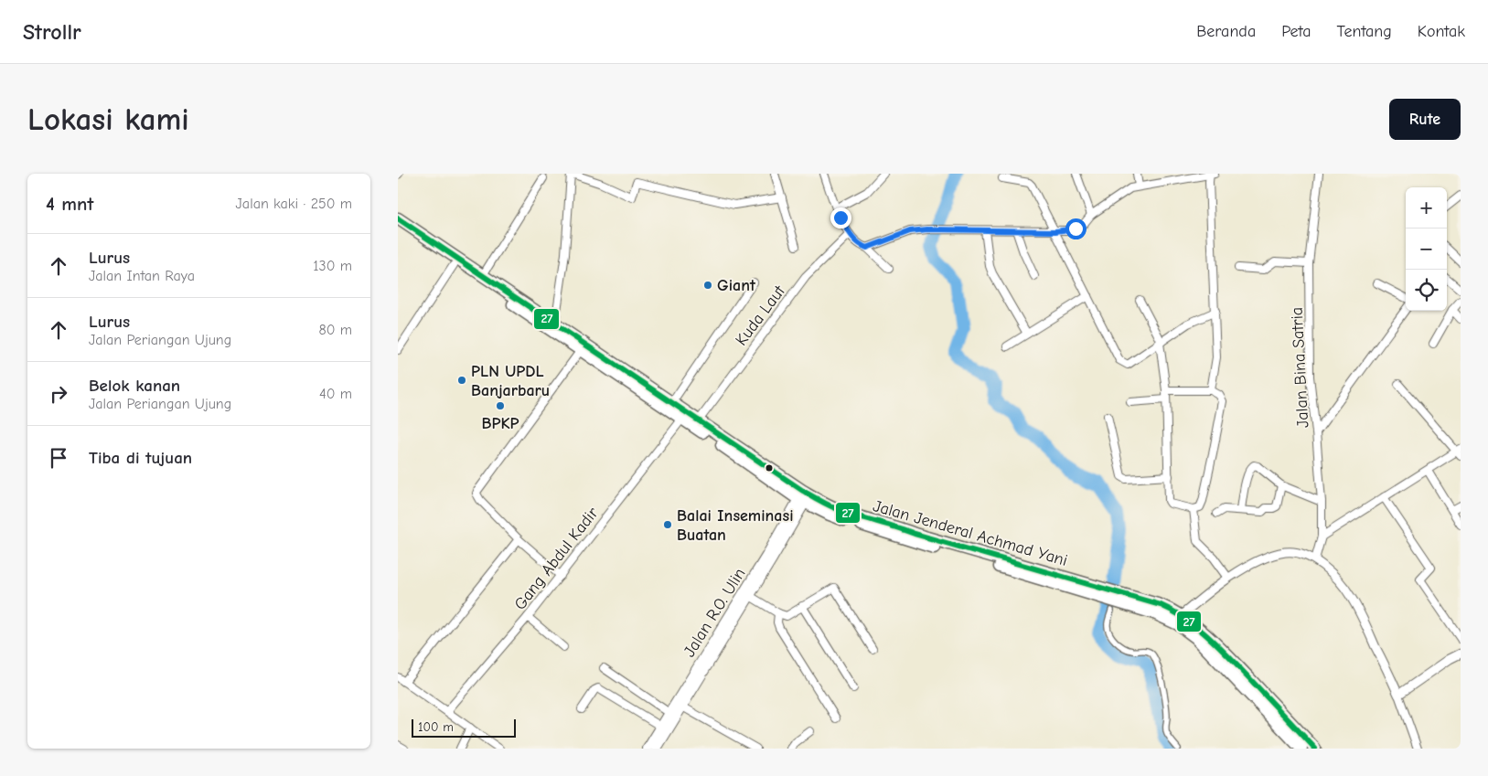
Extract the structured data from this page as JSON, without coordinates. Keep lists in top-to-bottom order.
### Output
{
  "streets": {
    "highway": ["Jalan Jenderal Achmad Yani"],
    "main road": ["Jalan R.O. Ulin"],
    "street": ["Kuda Laut", "Jalan Bina Satria", "Gang Abdul Kadir"]
  },
  "crossings": [
    ["Kuda Laut", "Jalan Jenderal Achmad Yani"],
    ["Jalan Jenderal Achmad Yani", "Gang Abdul Kadir"],
    ["Jalan Jenderal Achmad Yani", "Jalan R.O. Ulin"]
  ],
  "places": [
    "Giant",
    "PLN UPDL Banjarbaru",
    "BPKP",
    "Balai Inseminasi Buatan"
  ],
  "lines": ["transit line 27"],
  "scale_bar": "100 m",
  "page": {
    "header": "Strollr",
    "nav": [
      "Beranda",
      "Peta",
      "Tentang",
      "Kontak"
    ],
    "buttons": "Rute",
    "title": "Lokasi kami",
    "heading": ["4 mnt", "Jalan kaki · 250 m"],
    "map_buttons": ["+", "−"],
    "list": [
      ["Lurus", "Jalan Intan Raya", "130 m"],
      ["Lurus", "Jalan Periangan Ujung", "80 m"],
      ["Belok kanan", "Jalan Periangan Ujung", "40 m"],
      "Tiba di tujuan"
    ],
    "scale": "100 m"
  }
}
